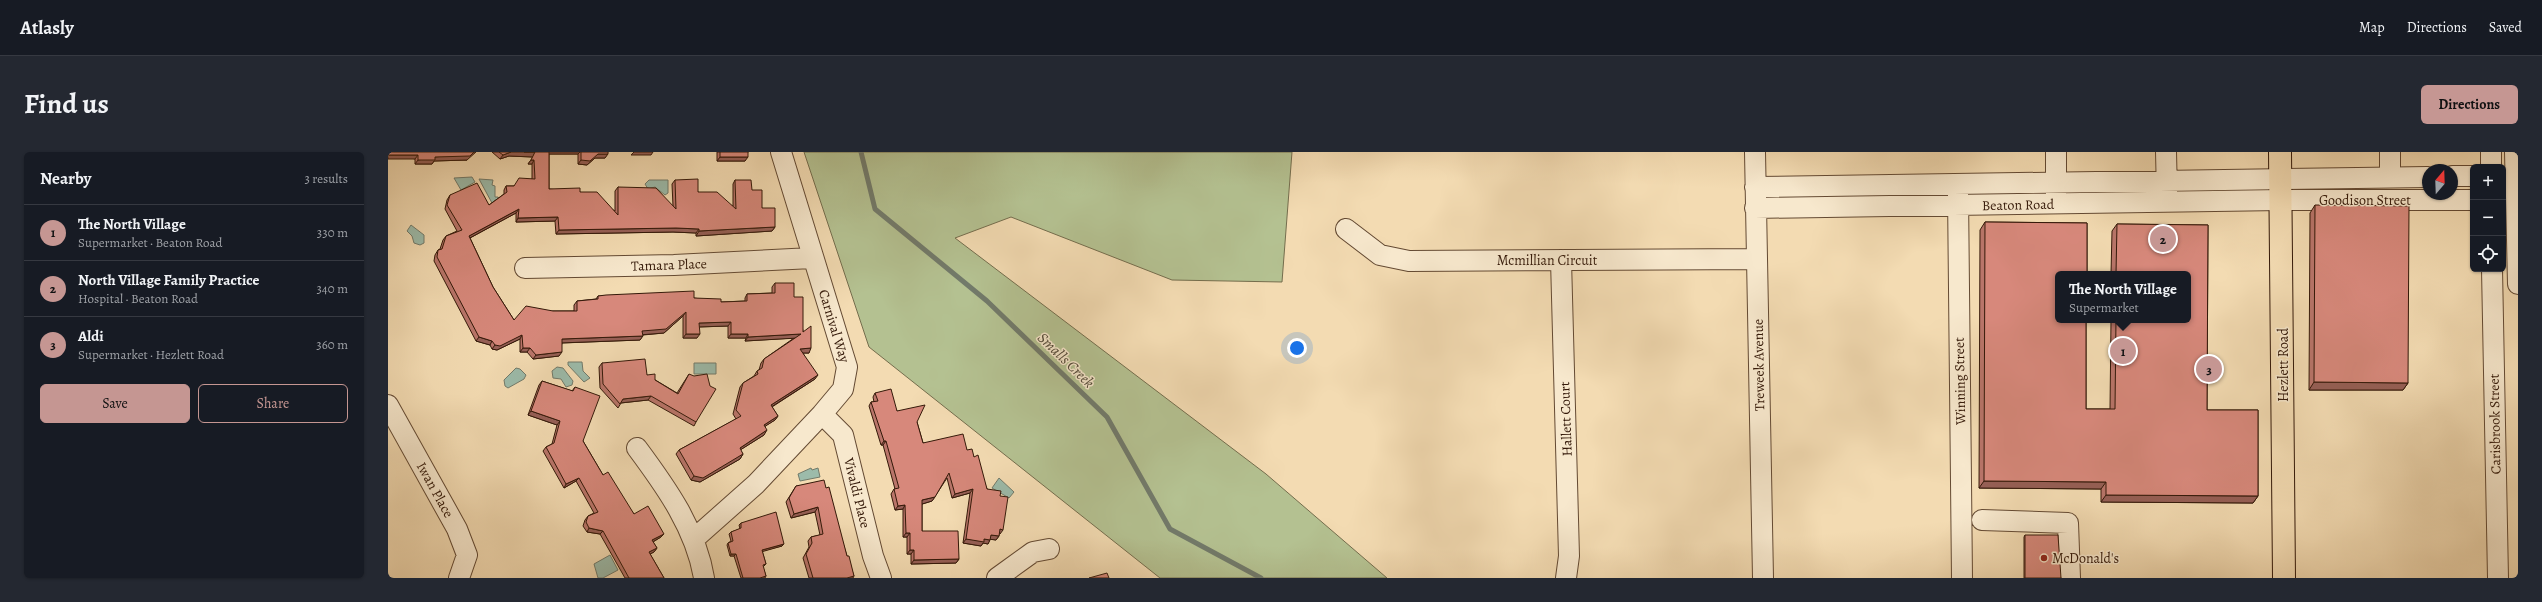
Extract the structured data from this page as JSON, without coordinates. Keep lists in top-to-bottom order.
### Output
{
  "streets": {
    "main road": ["Hezlett Road"],
    "street": [
      "Goodison Street",
      "Beaton Road",
      "Mcmillian Circuit",
      "Tamara Place",
      "Carnival Way",
      "Treweek Avenue",
      "Winning Street",
      "Hallett Court",
      "Carisbrook Street",
      "Iwan Place",
      "Vivaldi Place"
    ]
  },
  "crossings": [
    ["Goodison Street", "Beaton Road"],
    ["Goodison Street", "Hezlett Road"],
    ["Beaton Road", "Treweek Avenue"],
    ["Beaton Road", "Hezlett Road"],
    ["Beaton Road", "Winning Street"],
    ["Mcmillian Circuit", "Treweek Avenue"],
    ["Mcmillian Circuit", "Hallett Court"],
    ["Tamara Place", "Carnival Way"],
    ["Carnival Way", "Vivaldi Place"]
  ],
  "water": ["Smalls Creek"],
  "places": ["McDonald's"],
  "north": "top",
  "page": {
    "header": "Atlasly",
    "nav": ["Map", "Directions", "Saved"],
    "title": "Find us",
    "buttons": [
      "Directions",
      ["Save", "Share"]
    ],
    "heading": ["Nearby", "3 results"],
    "map_buttons": ["+", "−"],
    "list": [
      {
        "mark": "1",
        "name": "The North Village",
        "note": "Supermarket · Beaton Road",
        "value": "330 m"
      },
      {
        "mark": "2",
        "name": "North Village Family Practice",
        "note": "Hospital · Beaton Road",
        "value": "340 m"
      },
      {
        "mark": "3",
        "name": "Aldi",
        "note": "Supermarket · Hezlett Road",
        "value": "360 m"
      }
    ],
    "pins": ["2", "1", "3"],
    "popup": ["The North Village", "Supermarket"]
  }
}
